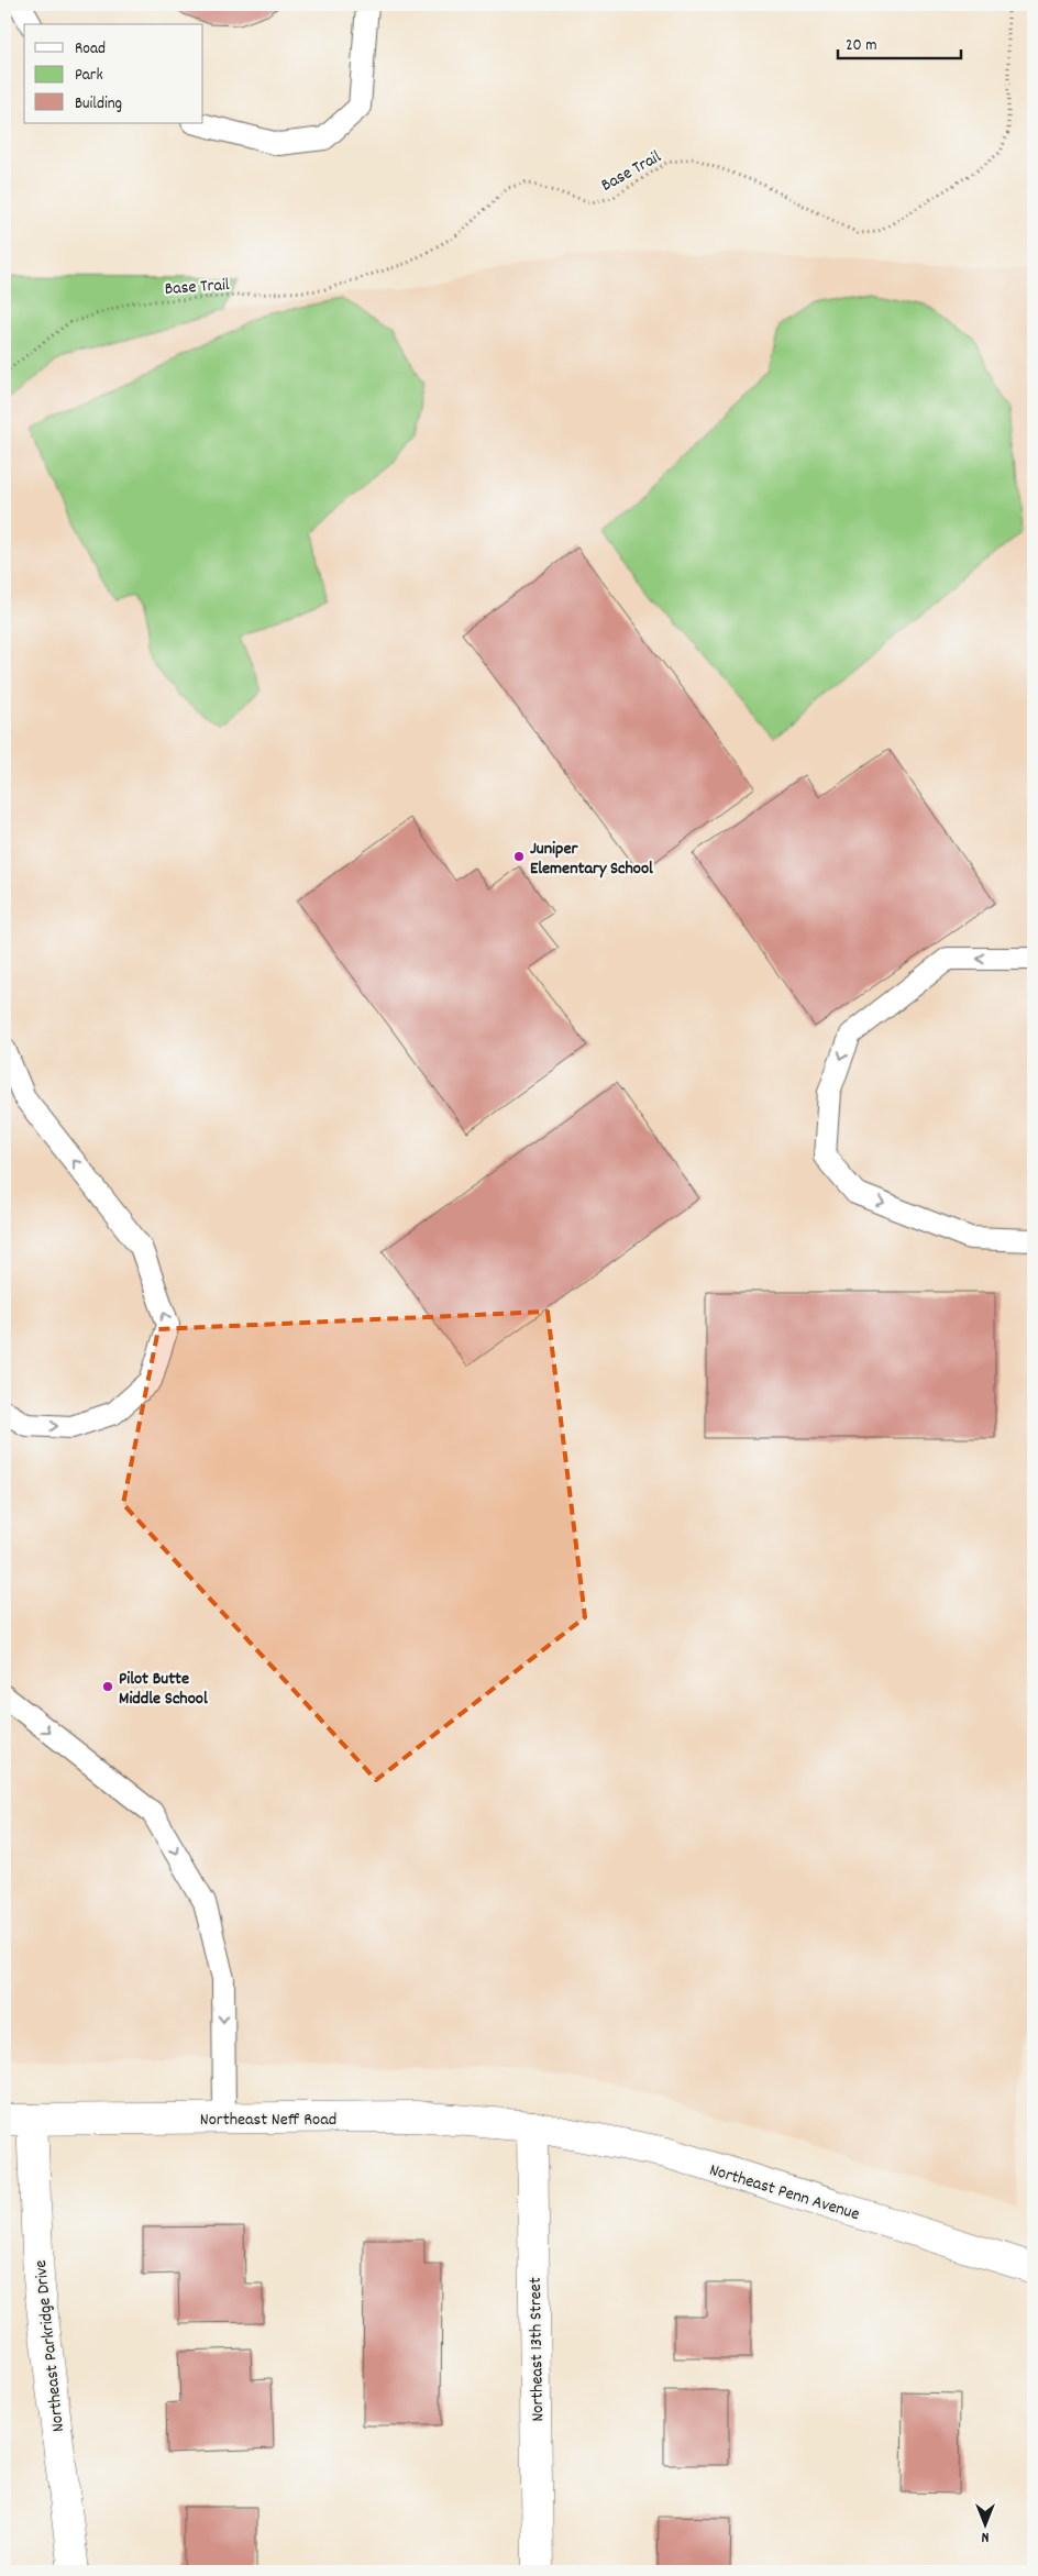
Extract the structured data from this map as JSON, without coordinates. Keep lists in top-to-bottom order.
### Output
{
  "streets": {
    "main road": [
      "Northeast Neff Road",
      "Northeast Penn Avenue",
      "Northeast Parkridge Drive",
      "Northeast 13th Street"
    ],
    "path": ["Base Trail"]
  },
  "crossings": [
    ["Northeast Neff Road", "Northeast Penn Avenue"],
    ["Northeast Neff Road", "Northeast Parkridge Drive"],
    ["Northeast Neff Road", "Northeast 13th Street"],
    ["Northeast Penn Avenue", "Northeast 13th Street"]
  ],
  "places": ["Juniper Elementary School", "Pilot Butte Middle School"],
  "legend": ["Road", "Park", "Building"],
  "scale_bar": "20 m",
  "north": "bottom"
}
